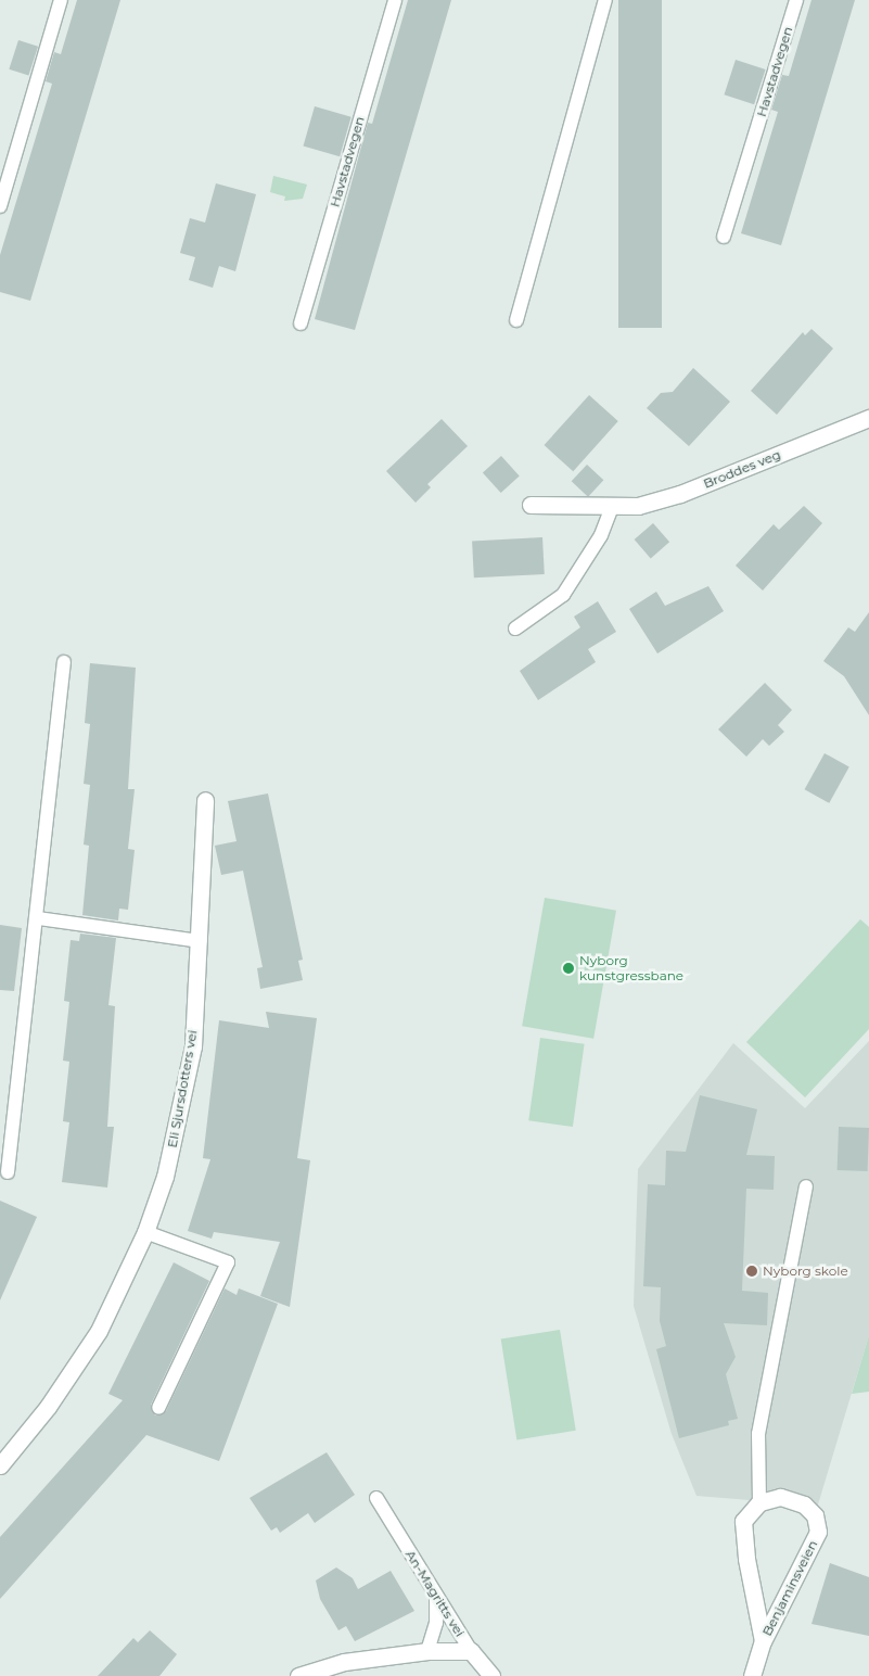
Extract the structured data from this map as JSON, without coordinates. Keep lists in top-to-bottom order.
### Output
{
  "streets": {
    "street": [
      "Broddes veg",
      "Eli Sjursdotters vei",
      "Benjaminsveien",
      "An-Magritts vei"
    ],
    "lane": ["Havstadvegen"]
  },
  "places": ["Nyborg kunstgressbane", "Nyborg skole"]
}
